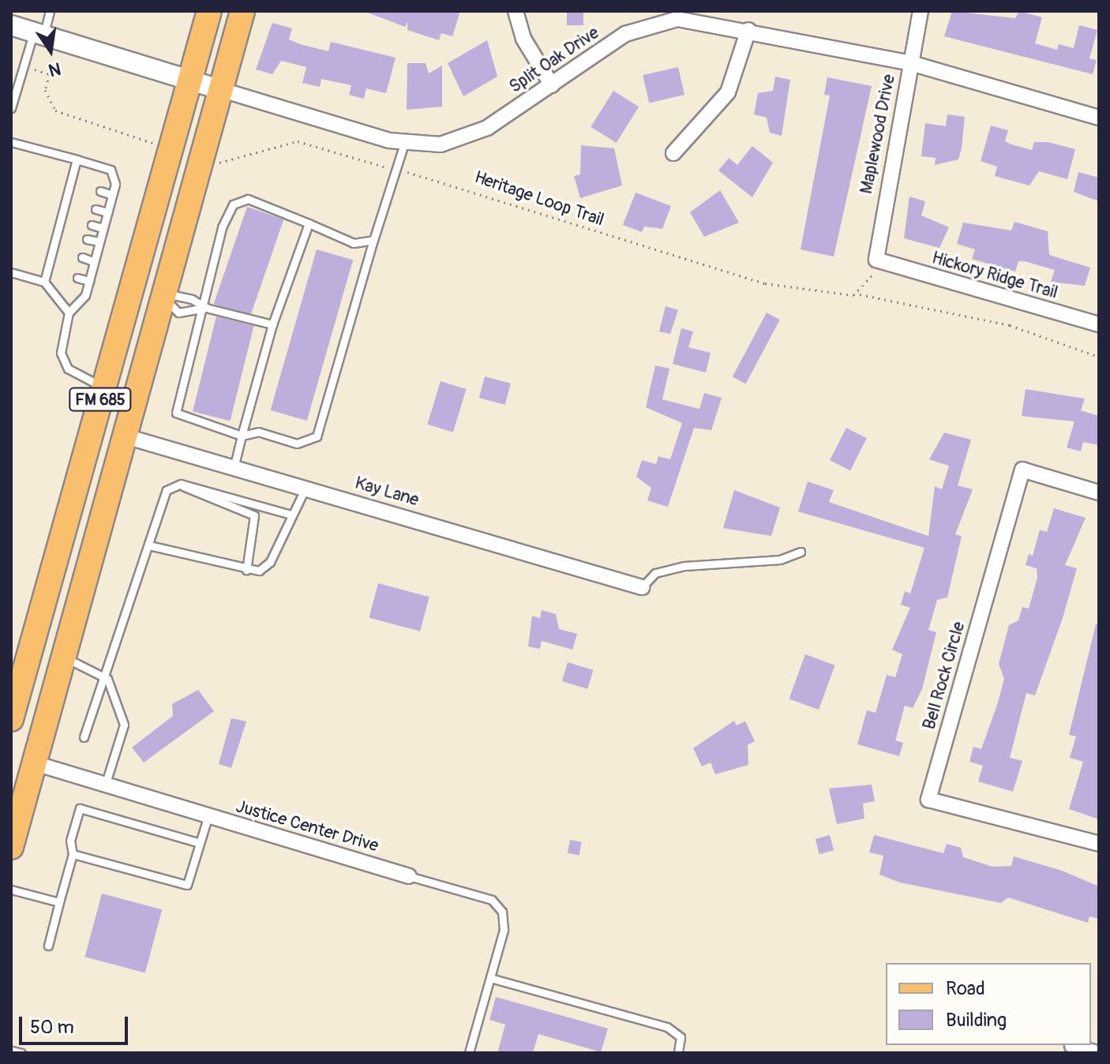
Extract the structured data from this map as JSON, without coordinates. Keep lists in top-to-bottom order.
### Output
{
  "streets": {
    "main road": ["FM 685"],
    "street": [
      "Split Oak Drive",
      "Maplewood Drive",
      "Hickory Ridge Trail",
      "Kay Lane",
      "Bell Rock Circle",
      "Justice Center Drive"
    ],
    "path": ["Heritage Loop Trail"]
  },
  "crossings": [
    ["Split Oak Drive", "Maplewood Drive"],
    ["Split Oak Drive", "FM 685"],
    ["Maplewood Drive", "Hickory Ridge Trail"],
    ["FM 685", "Kay Lane"],
    ["FM 685", "Justice Center Drive"]
  ],
  "legend": ["Road", "Building"],
  "scale_bar": "50 m",
  "north": "bottom"
}
